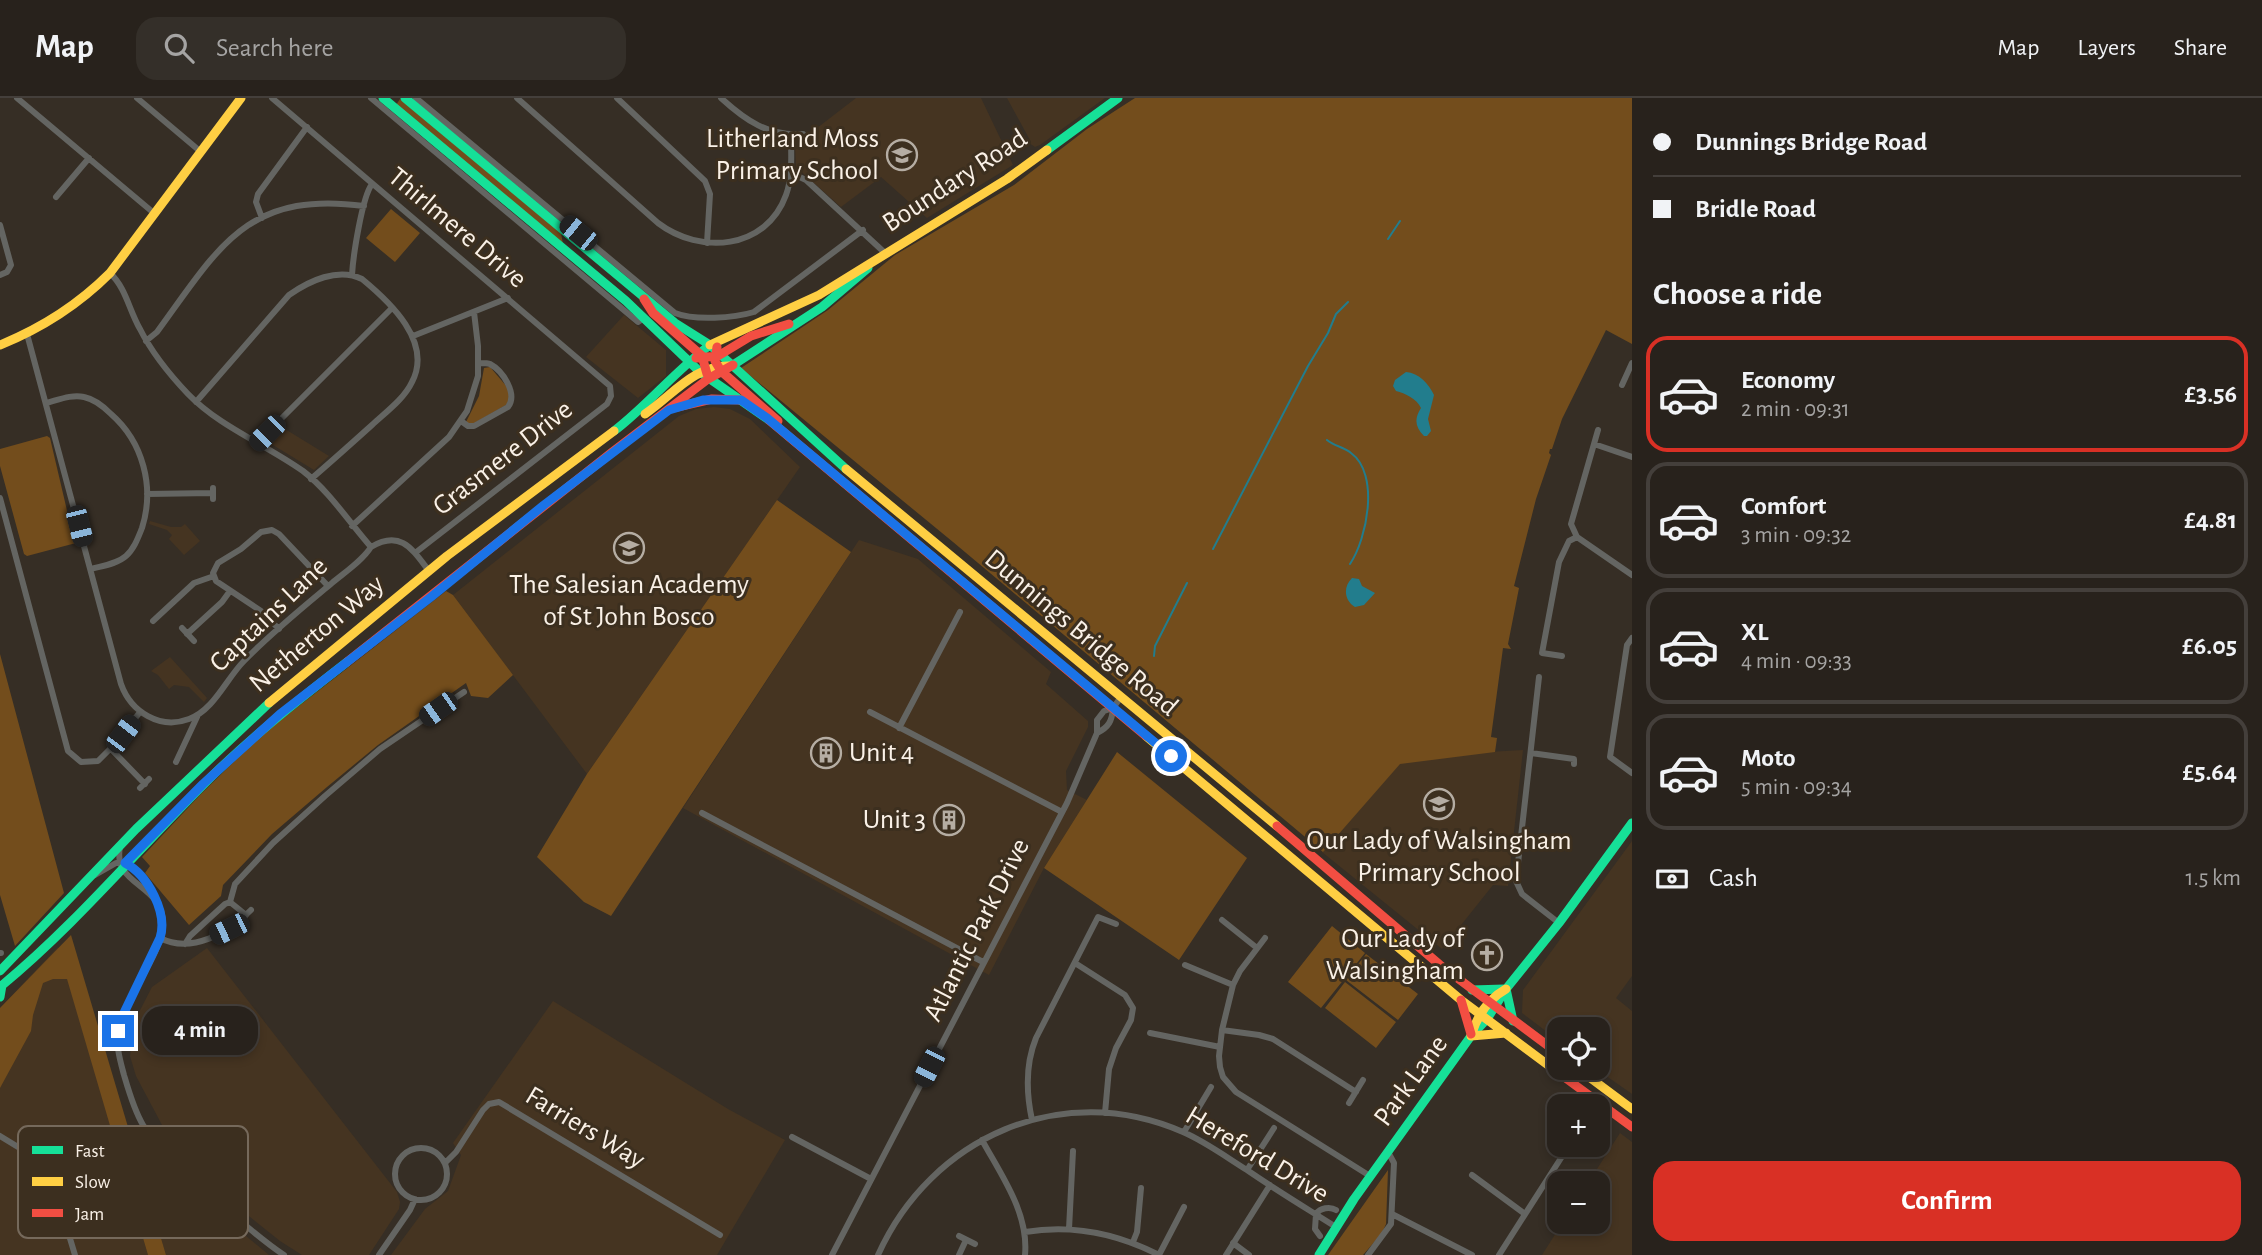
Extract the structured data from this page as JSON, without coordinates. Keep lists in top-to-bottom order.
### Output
{
  "streets": {
    "main road": [
      "Boundary Road",
      "Dunnings Bridge Road",
      "Netherton Way",
      "Park Lane"
    ],
    "street": [
      "Thirlmere Drive",
      "Grasmere Drive",
      "Captains Lane",
      "Atlantic Park Drive",
      "Farriers Way",
      "Hereford Drive"
    ]
  },
  "crossings": [
    ["Boundary Road", "Dunnings Bridge Road"],
    ["Boundary Road", "Netherton Way"],
    ["Thirlmere Drive", "Grasmere Drive"],
    ["Dunnings Bridge Road", "Netherton Way"],
    ["Dunnings Bridge Road", "Atlantic Park Drive"],
    ["Dunnings Bridge Road", "Park Lane"],
    ["Park Lane", "Hereford Drive"]
  ],
  "places": {
    "school or university": ["Litherland Moss Primary School", "The Salesian Academy of St John Bosco", "Our Lady of Walsingham Primary School"],
    "building": ["Unit 4", "Unit 3"],
    "church": ["Our Lady of Walsingham"]
  },
  "legend": ["Fast", "Slow", "Jam"],
  "page": {
    "header": "Map",
    "search": "Search here",
    "nav": ["Map", "Layers", "Share"],
    "banner": ["Dunnings Bridge Road", "Bridle Road"],
    "heading": "Choose a ride",
    "list": [
      {
        "name": "Economy",
        "note": "2 min · 09:31",
        "value": "£3.56"
      },
      {
        "name": "Comfort",
        "note": "3 min · 09:32",
        "value": "£4.81"
      },
      {
        "name": "XL",
        "note": "4 min · 09:33",
        "value": "£6.05"
      },
      {
        "name": "Moto",
        "note": "5 min · 09:34",
        "value": "£5.64"
      }
    ],
    "pay": ["Cash", "1.5 km"],
    "bubble": "4 min",
    "map_buttons": ["+", "−"],
    "buttons": "Confirm"
  }
}
